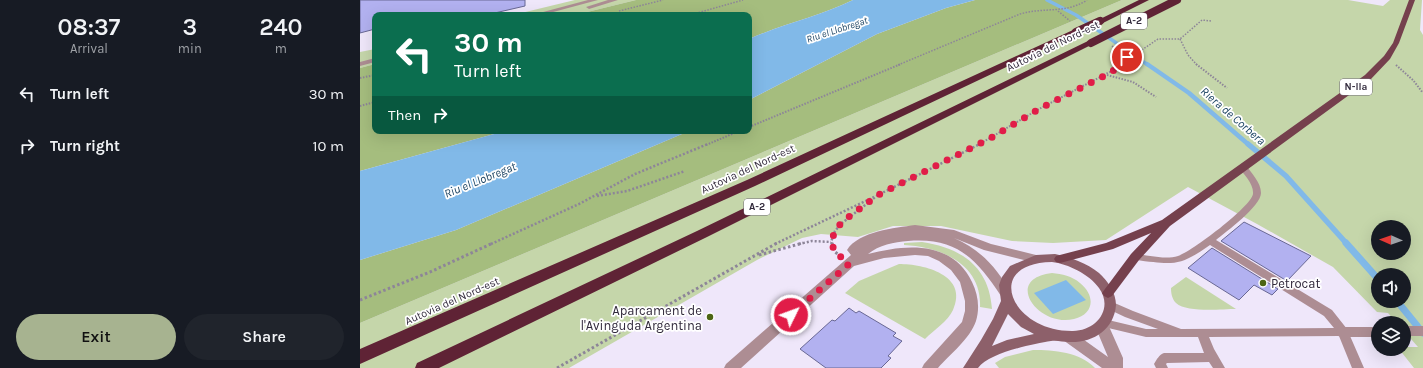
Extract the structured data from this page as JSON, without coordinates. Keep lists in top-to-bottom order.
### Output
{
  "streets": {
    "highway": ["A-2", "Autovia del Nord-est"],
    "main road": ["N-IIa"]
  },
  "water": ["Riu el Llobregat", "Riera de Corbera"],
  "places": ["Petrocat", "Aparcament de l'Avinguda Argentina"],
  "north": "left",
  "page": {
    "eta": [
      "08:37",
      "Arrival",
      "3",
      "min",
      "240",
      "m"
    ],
    "turn": ["30 m", "Turn left"],
    "list": [
      {
        "name": "Turn left",
        "value": "30 m"
      },
      {
        "name": "Turn right",
        "value": "10 m"
      }
    ],
    "then": "Then",
    "buttons": ["Exit", "Share"]
  }
}
